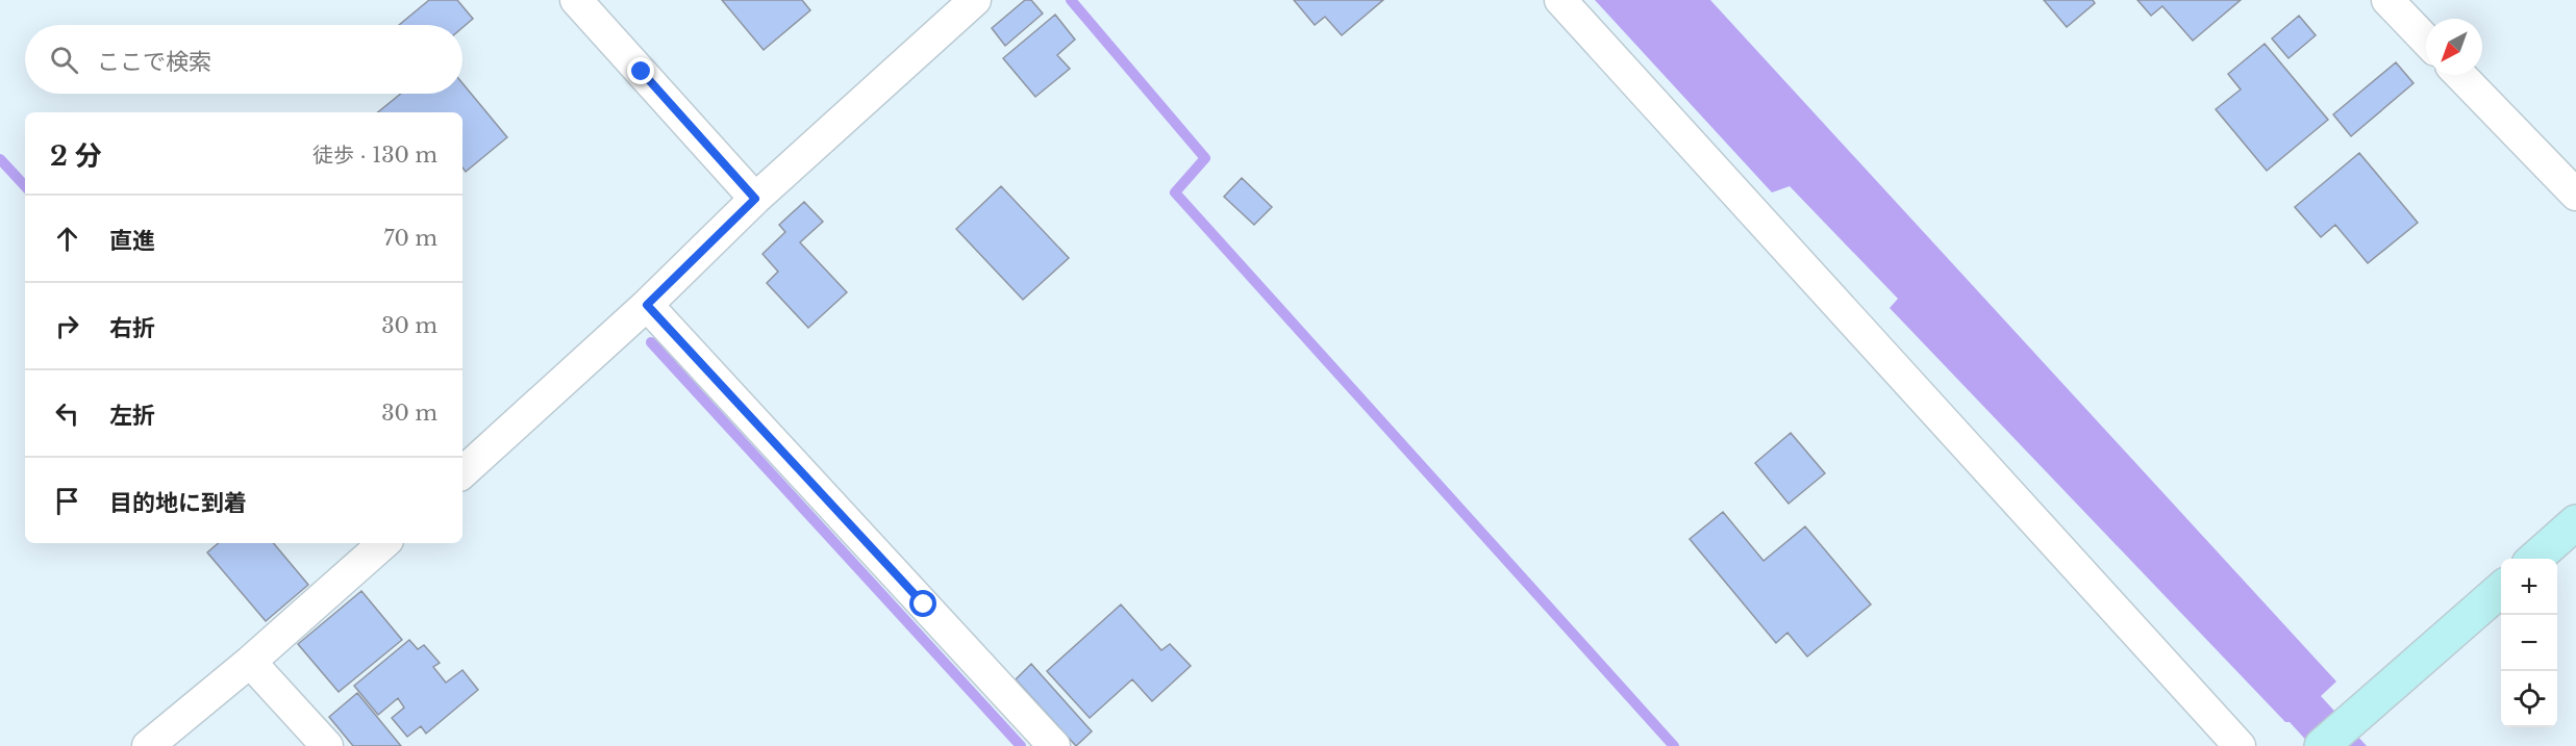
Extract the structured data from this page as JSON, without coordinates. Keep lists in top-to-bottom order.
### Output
{
  "north": "bottom left",
  "page": {
    "search": "ここで検索",
    "heading": ["2 分", "徒歩 · 130 m"],
    "list": [
      ["直進", "70 m"],
      ["右折", "30 m"],
      ["左折", "30 m"],
      "目的地に到着"
    ],
    "map_buttons": ["+", "−"]
  }
}
